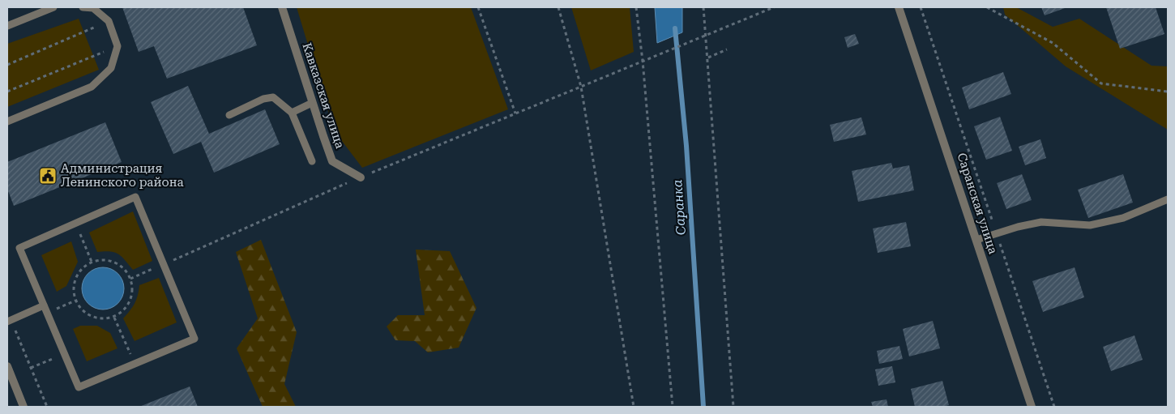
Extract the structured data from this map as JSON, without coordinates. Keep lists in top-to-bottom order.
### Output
{
  "streets": {
    "street": ["Кавказская улица", "Саранская улица"]
  },
  "water": ["Саранка"],
  "places": {
    "public building": ["Администрация Ленинского района"]
  }
}
